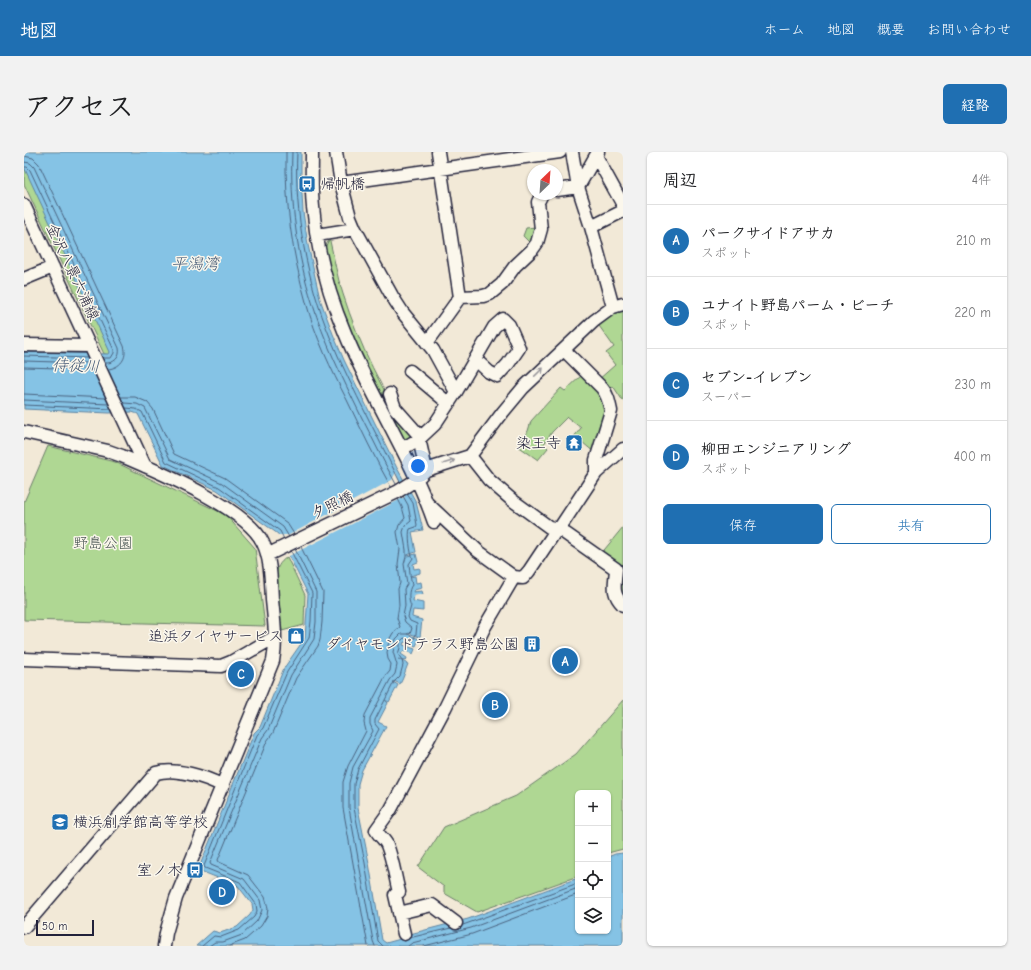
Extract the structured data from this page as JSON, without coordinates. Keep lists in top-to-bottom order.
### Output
{
  "streets": {
    "street": ["金沢八景六浦線", "夕照橋"]
  },
  "water": ["平潟湾", "侍従川"],
  "parks": ["野島公園"],
  "places": {
    "bus stop": ["帰帆橋", "室ノ木"],
    "temple": ["染王寺"],
    "shop": ["追浜タイヤサービス"],
    "building": ["ダイヤモンドテラス野島公園"],
    "school or university": ["横浜創学館高等学校"]
  },
  "scale_bar": "50 m",
  "north": "top right",
  "page": {
    "header": "地図",
    "nav": [
      "ホーム",
      "地図",
      "概要",
      "お問い合わせ"
    ],
    "title": "アクセス",
    "buttons": [
      "経路",
      ["保存", "共有"]
    ],
    "heading": ["周辺", "4件"],
    "list": [
      {
        "mark": "A",
        "name": "パークサイドアサカ",
        "note": "スポット",
        "value": "210 m"
      },
      {
        "mark": "B",
        "name": "ユナイト野島パーム・ビーチ",
        "note": "スポット",
        "value": "220 m"
      },
      {
        "mark": "C",
        "name": "セブン-イレブン",
        "note": "スーパー",
        "value": "230 m"
      },
      {
        "mark": "D",
        "name": "柳田エンジニアリング",
        "note": "スポット",
        "value": "400 m"
      }
    ],
    "pins": [
      "A",
      "C",
      "B",
      "D"
    ],
    "map_buttons": ["+", "−"],
    "scale": "50 m"
  }
}
